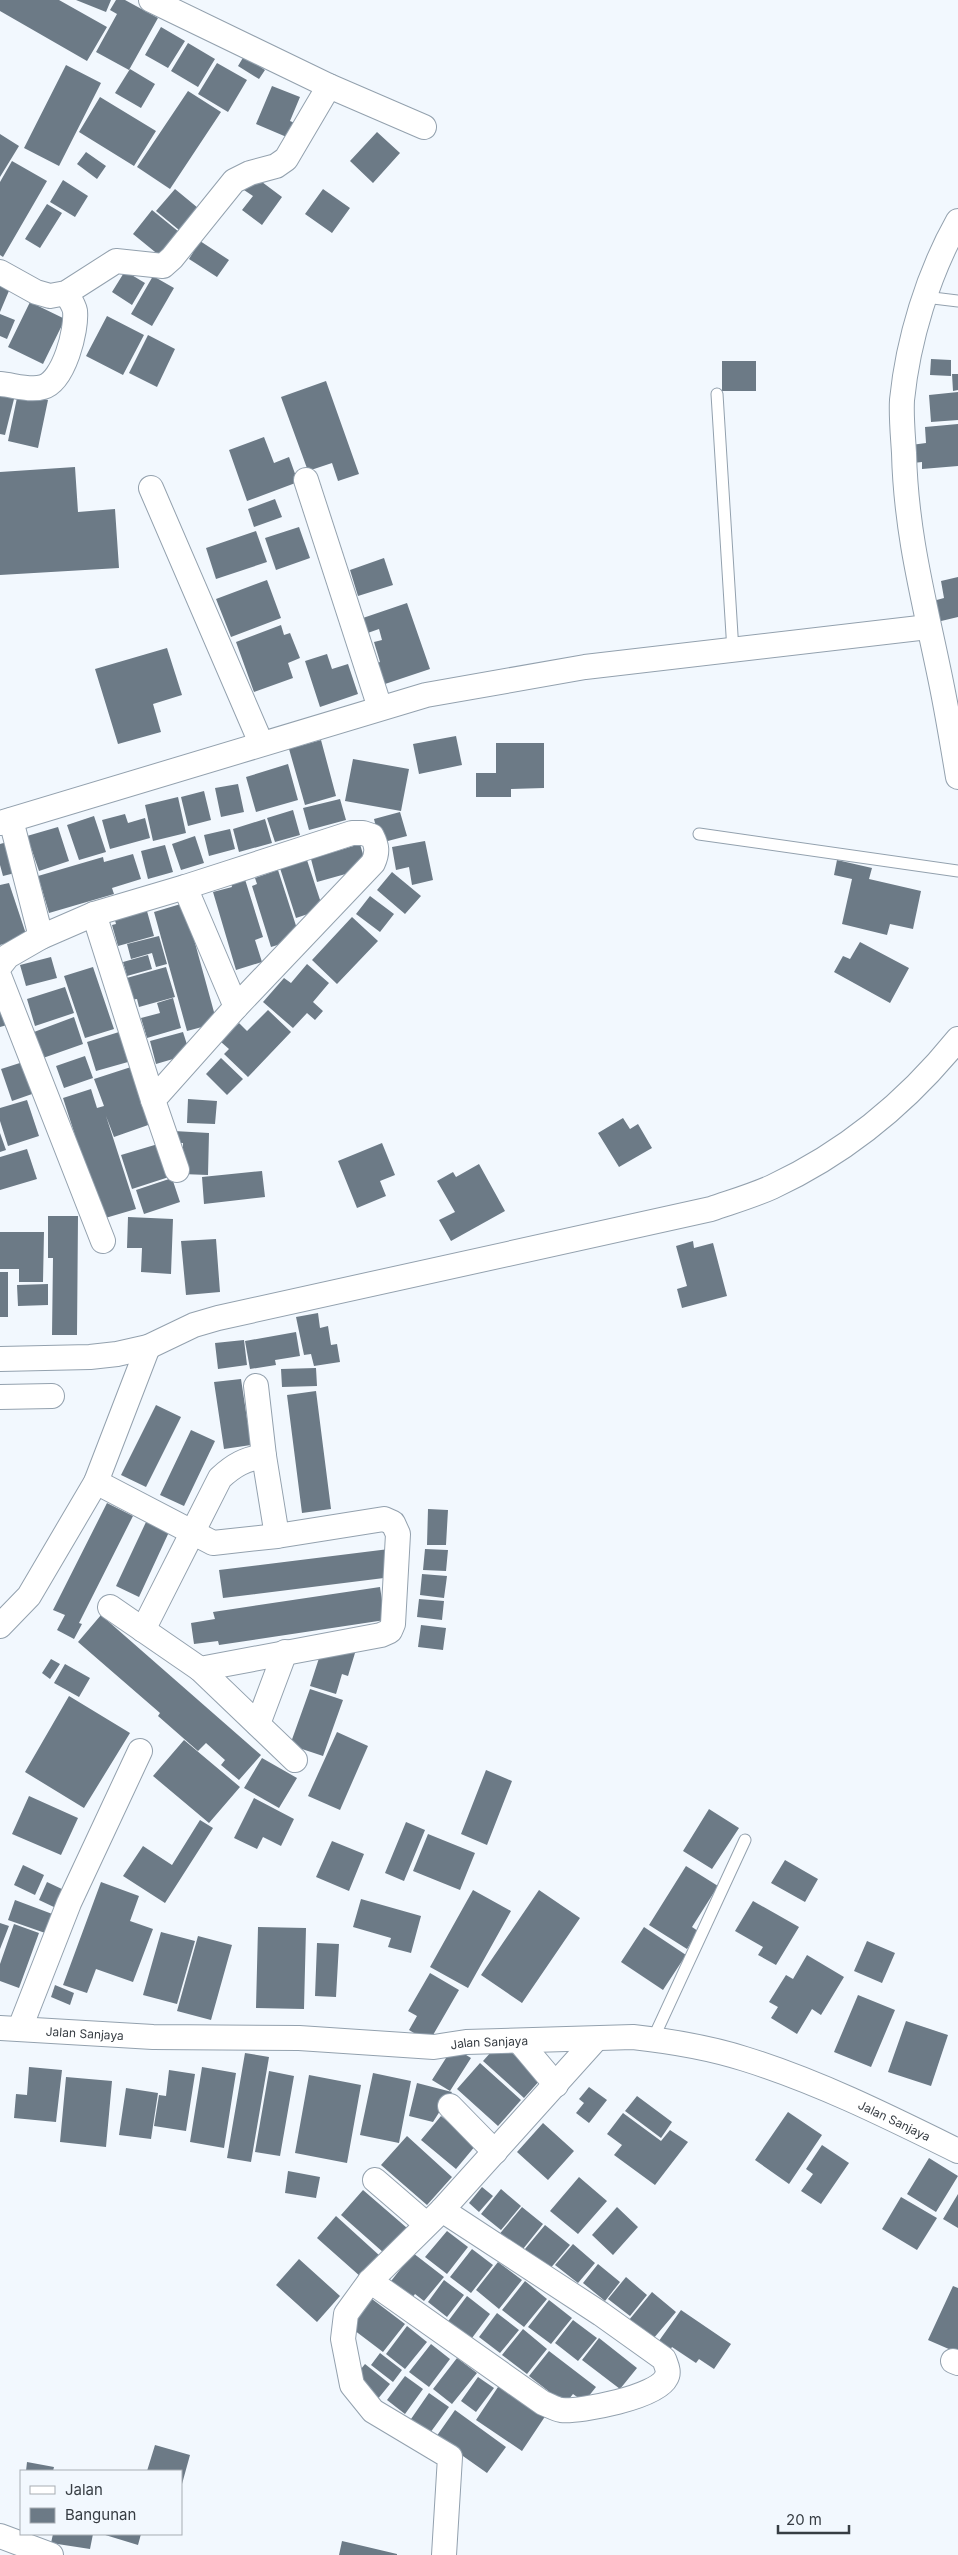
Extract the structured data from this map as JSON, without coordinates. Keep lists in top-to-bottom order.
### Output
{
  "streets": {
    "street": ["Jalan Sanjaya"]
  },
  "legend": ["Jalan", "Bangunan"],
  "scale_bar": "20 m"
}
